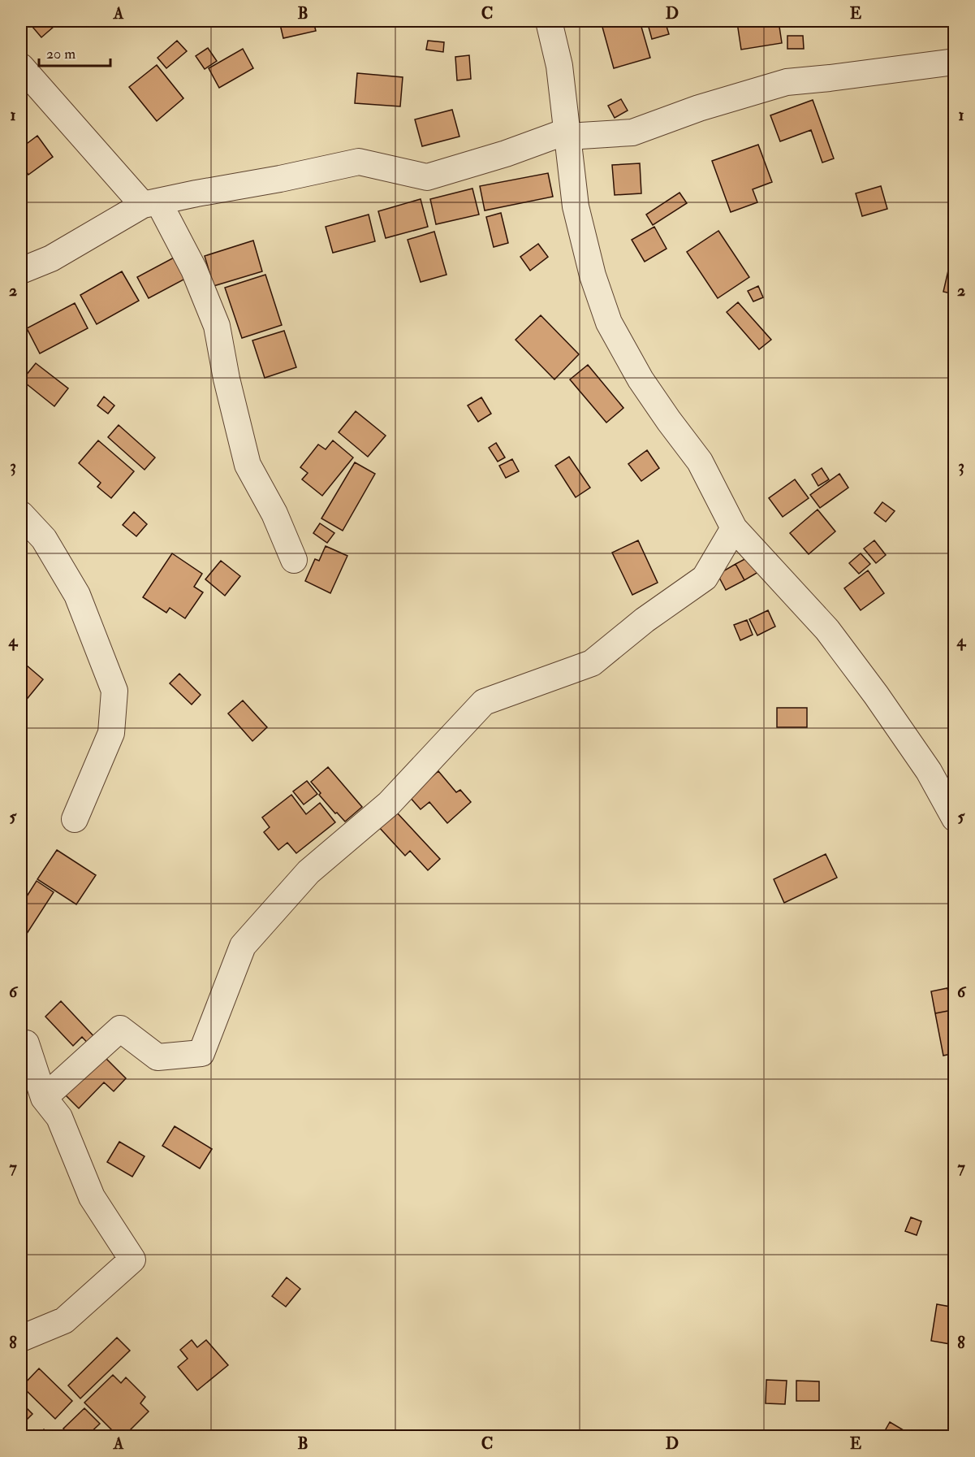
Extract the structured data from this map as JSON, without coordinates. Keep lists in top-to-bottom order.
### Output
{
  "scale_bar": "20 m",
  "grid": {
    "columns": [
      "A",
      "B",
      "C",
      "D",
      "E"
    ],
    "rows": [
      "1",
      "2",
      "3",
      "4",
      "5",
      "6",
      "7",
      "8"
    ]
  }
}
